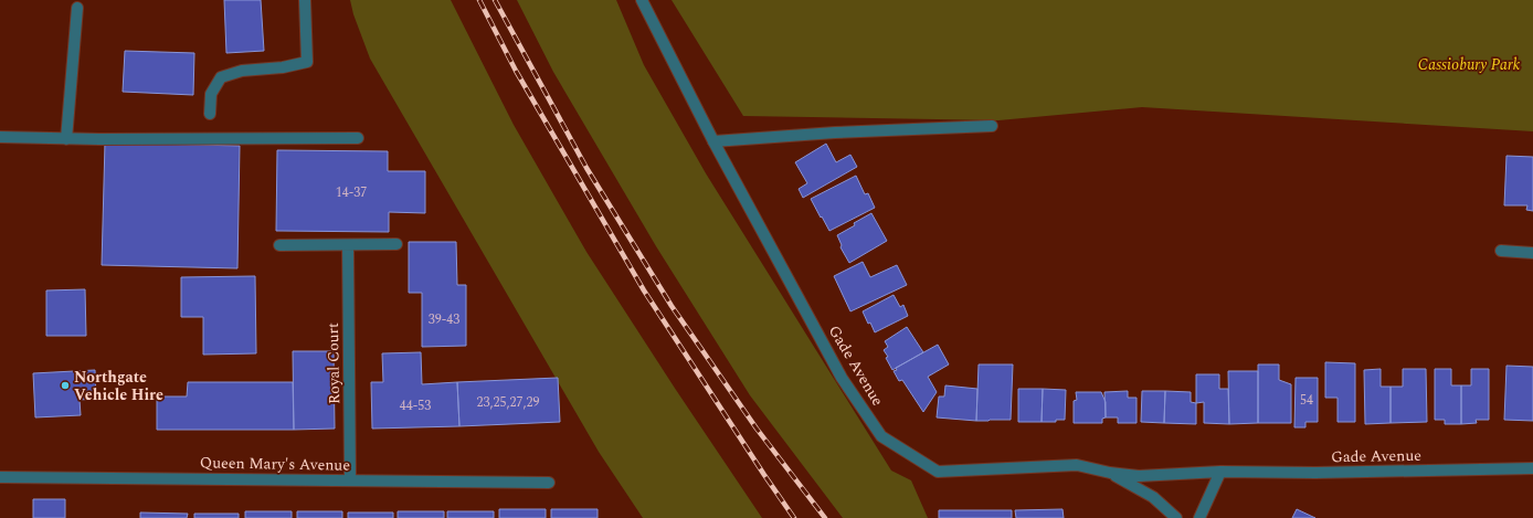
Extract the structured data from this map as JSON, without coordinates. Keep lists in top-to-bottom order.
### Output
{
  "streets": {
    "street": ["Royal Court", "Gade Avenue", "Queen Mary's Avenue"]
  },
  "crossings": [
    ["Royal Court", "Queen Mary's Avenue"]
  ],
  "parks": ["Cassiobury Park"],
  "places": ["Northgate Vehicle Hire"],
  "house_numbers": [
    "14-37",
    "39-43",
    "54",
    "23,25,27,29",
    "44-53"
  ]
}
